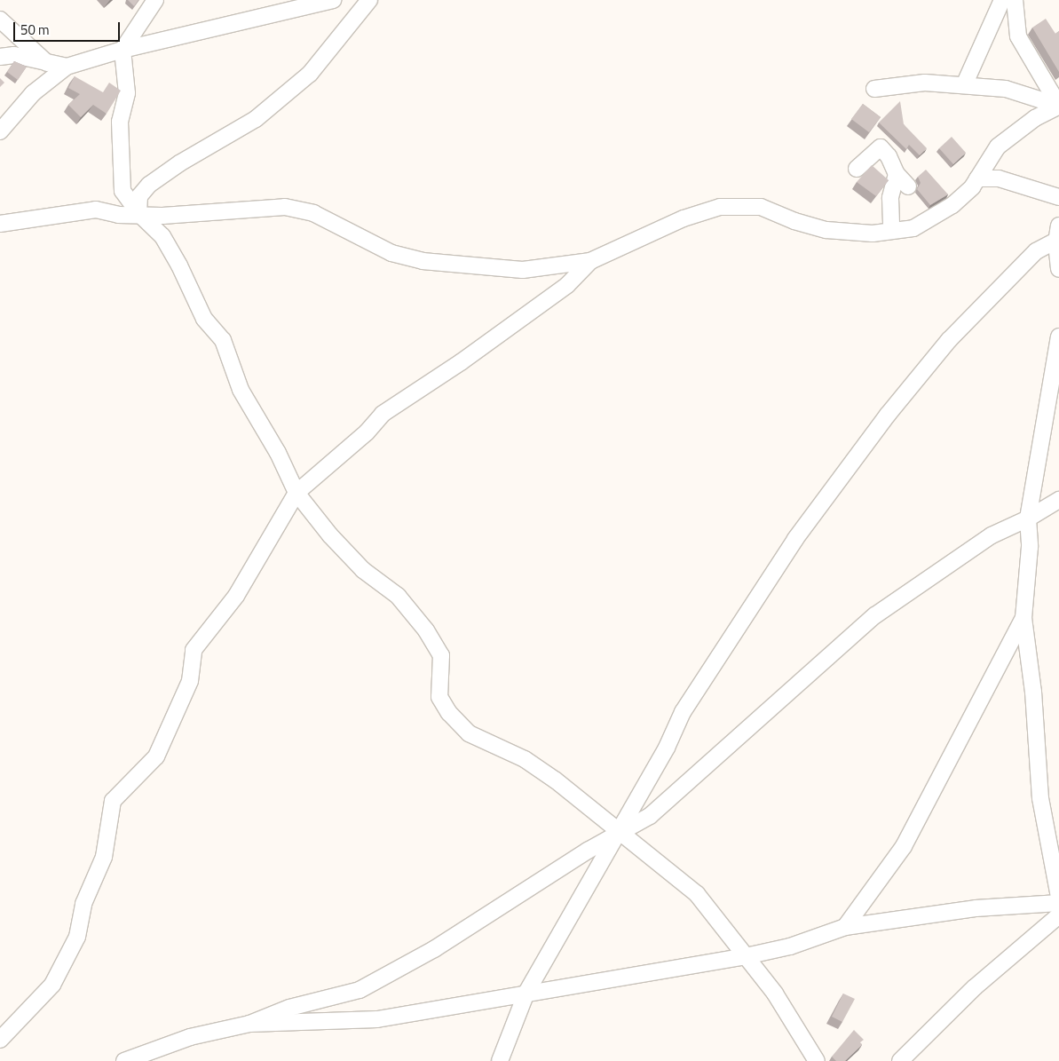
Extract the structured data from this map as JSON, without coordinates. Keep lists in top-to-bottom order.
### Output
{
  "scale_bar": "50 m"
}
